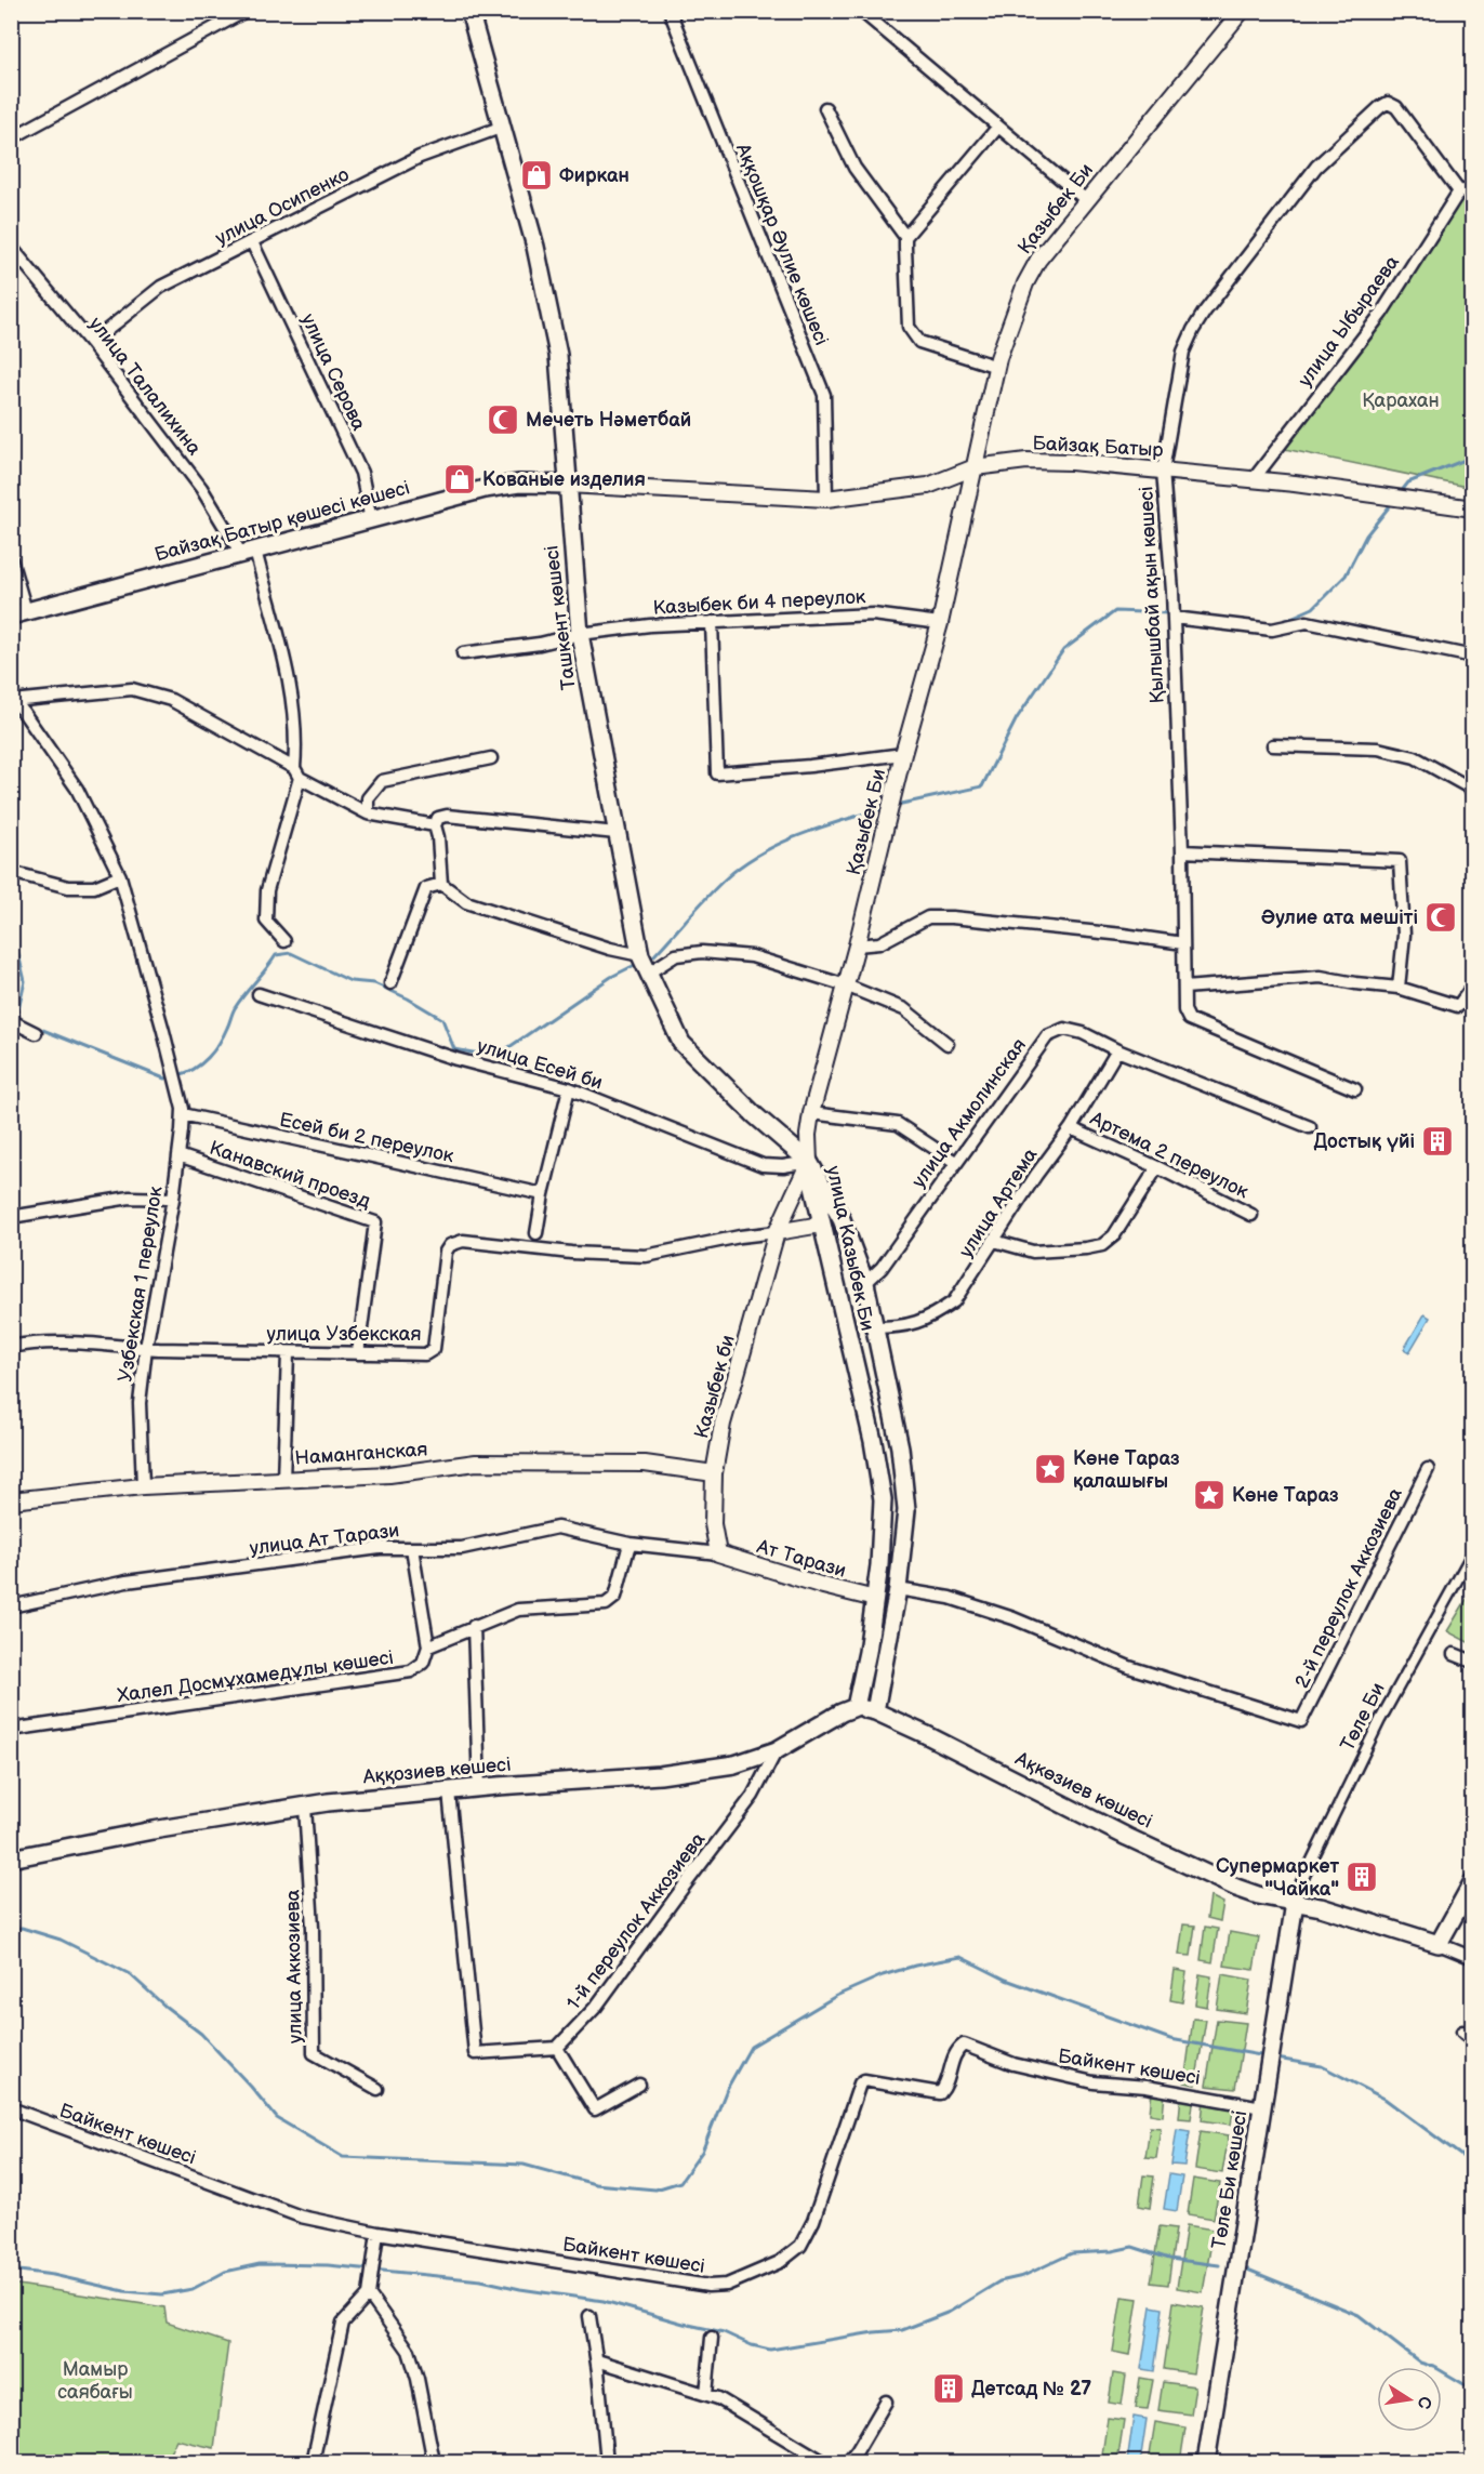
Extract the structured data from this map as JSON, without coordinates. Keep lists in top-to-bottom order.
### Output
{
  "streets": {
    "main road": [
      "Байзақ Батыр қөшесі көшесі",
      "Ташкент көшесі",
      "улица Казыбек Би",
      "Аққозиев көшесі",
      "Ақкөзиев көшесі",
      "Төле Би көшесі"
    ],
    "street": [
      "улица Осипенко",
      "Қазыбек Би",
      "Аққошқар Әулие көшесі",
      "улица Ыбыраева",
      "улица Серова",
      "улица Талалихина",
      "Байзақ Батыр",
      "Қылышбай ақын көшесі",
      "Казыбек би 4 переулок",
      "улица Есей би",
      "улица Акмолинская",
      "Есей би 2 переулок",
      "Артема 2 переулок",
      "Канавский проезд",
      "улица Артема",
      "Узбекская 1 переулок",
      "улица Узбекская",
      "Казыбек би",
      "Наманганская",
      "улица Ат Тарази",
      "Ат Тарази",
      "2-й переулок Аккозиева",
      "Халел Досмұхамедұлы көшесі",
      "Төле Би",
      "1-й переулок Аккозиева",
      "улица Аккозиева",
      "Байкент көшесі"
    ]
  },
  "crossings": [
    ["улица Осипенко", "улица Серова"],
    ["улица Осипенко", "улица Талалихина"],
    ["улица Осипенко", "Ташкент көшесі"],
    ["Қазыбек Би", "Байзақ Батыр"],
    ["Қазыбек Би", "Казыбек би 4 переулок"],
    ["Қазыбек Би", "Ташкент көшесі"],
    ["Қазыбек Би", "улица Есей би"],
    ["Қазыбек Би", "улица Казыбек Би"],
    ["Қазыбек Би", "Казыбек би"],
    ["Аққошқар Әулие көшесі", "Байзақ Батыр"],
    ["улица Ыбыраева", "Байзақ Батыр"],
    ["улица Ыбыраева", "Қылышбай ақын көшесі"],
    ["улица Серова", "Байзақ Батыр қөшесі көшесі"],
    ["улица Талалихина", "Байзақ Батыр қөшесі көшесі"],
    ["Байзақ Батыр", "Байзақ Батыр қөшесі көшесі"],
    ["Байзақ Батыр", "Қылышбай ақын көшесі"],
    ["Байзақ Батыр", "Ташкент көшесі"],
    ["Байзақ Батыр қөшесі көшесі", "Ташкент көшесі"],
    ["Казыбек би 4 переулок", "Ташкент көшесі"],
    ["Ташкент көшесі", "улица Есей би"],
    ["Ташкент көшесі", "улица Казыбек Би"],
    ["Ташкент көшесі", "Казыбек би"],
    ["улица Есей би", "улица Казыбек Би"],
    ["улица Есей би", "Казыбек би"],
    ["улица Акмолинская", "улица Артема"],
    ["улица Акмолинская", "улица Казыбек Би"],
    ["Есей би 2 переулок", "Узбекская 1 переулок"],
    ["Артема 2 переулок", "улица Артема"],
    ["Канавский проезд", "Узбекская 1 переулок"],
    ["Канавский проезд", "улица Узбекская"],
    ["улица Артема", "улица Казыбек Би"],
    ["улица Казыбек Би", "Казыбек би"],
    ["улица Казыбек Би", "Ат Тарази"],
    ["улица Казыбек Би", "2-й переулок Аккозиева"],
    ["улица Казыбек Би", "Аққозиев көшесі"],
    ["улица Казыбек Би", "Ақкөзиев көшесі"],
    ["Узбекская 1 переулок", "улица Узбекская"],
    ["Узбекская 1 переулок", "Наманганская"],
    ["улица Узбекская", "Казыбек би"],
    ["Казыбек би", "Наманганская"],
    ["Казыбек би", "улица Ат Тарази"],
    ["Казыбек би", "Ат Тарази"],
    ["улица Ат Тарази", "Ат Тарази"],
    ["Төле Би", "Ақкөзиев көшесі"],
    ["Төле Би", "Төле Би көшесі"],
    ["Аққозиев көшесі", "Ақкөзиев көшесі"],
    ["Аққозиев көшесі", "1-й переулок Аккозиева"],
    ["Аққозиев көшесі", "улица Аккозиева"],
    ["Ақкөзиев көшесі", "Төле Би көшесі"],
    ["Байкент көшесі", "Төле Би көшесі"]
  ],
  "parks": ["Қарахан", "Мамыр саябағы"],
  "places": {
    "shop": ["Фиркан", "Кованые изделия"],
    "mosque": ["Мечеть Нәметбай", "Әулие ата мешіті"],
    "building": ["Достық үйі", "Супермаркет \"Чайка\"", "Детсад № 27"],
    "place": ["Көне Тараз қалашығы", "Көне Тараз"]
  },
  "north": "right"
}
